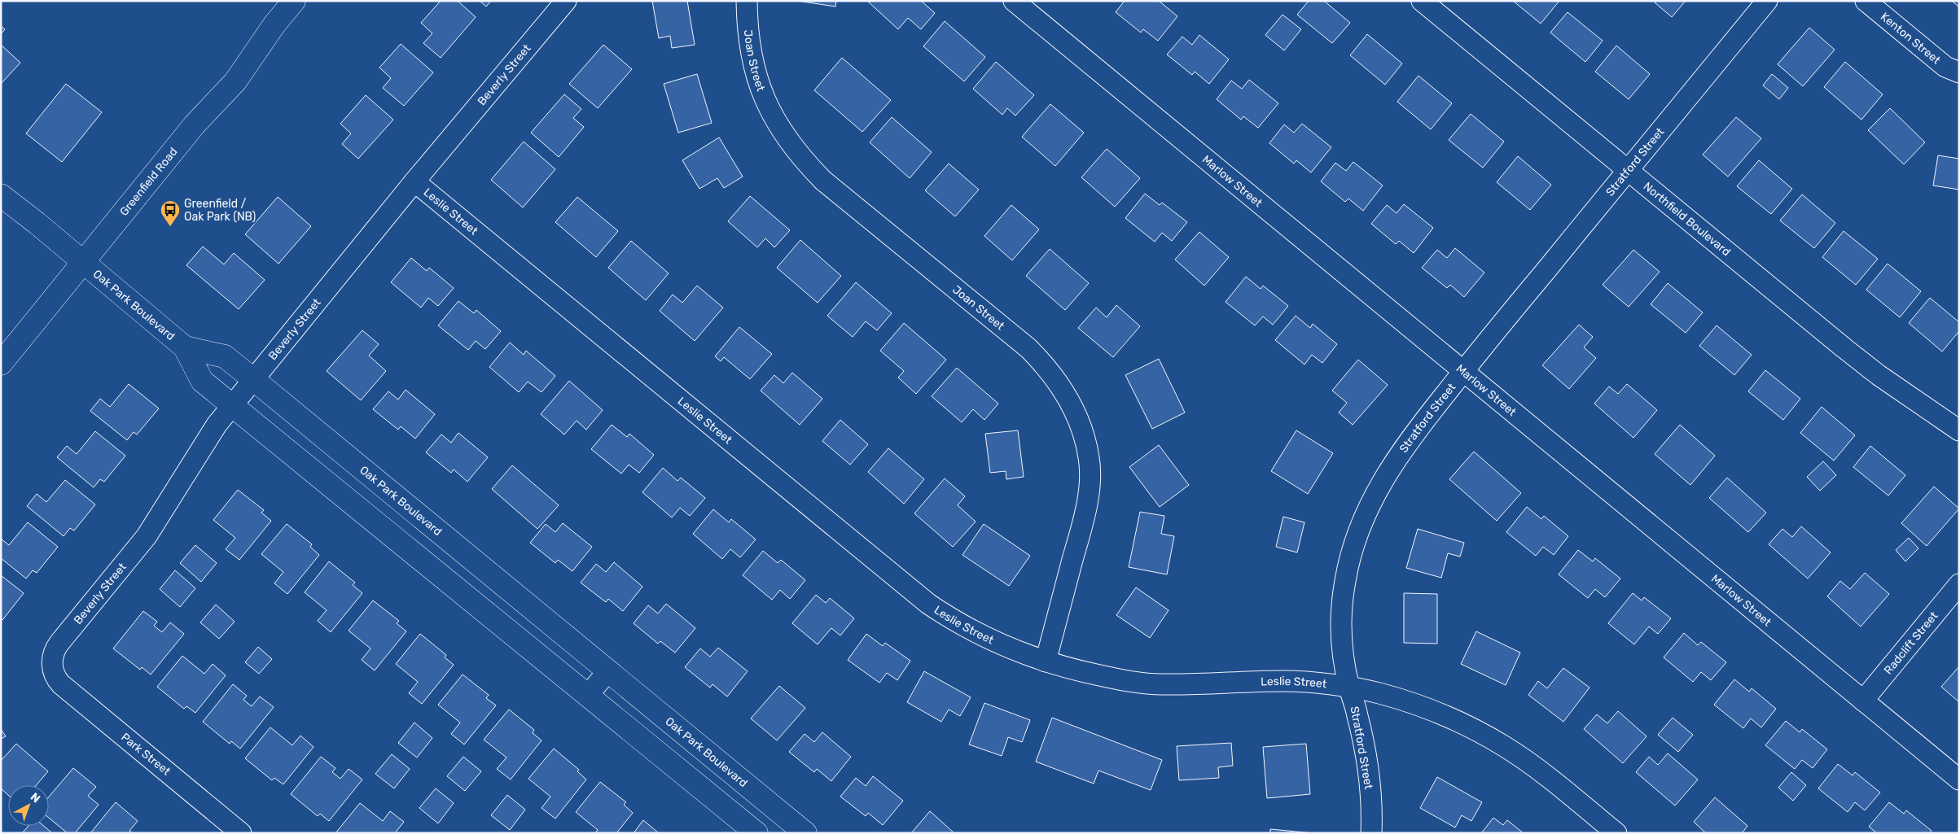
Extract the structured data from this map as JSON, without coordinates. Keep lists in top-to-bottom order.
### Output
{
  "streets": {
    "street": [
      "Kenton Street",
      "Joan Street",
      "Beverly Street",
      "Stratford Street",
      "Marlow Street",
      "Greenfield Road",
      "Leslie Street",
      "Northfield Boulevard",
      "Oak Park Boulevard",
      "Radclift Street",
      "Park Street"
    ]
  },
  "crossings": [
    ["Joan Street", "Leslie Street"],
    ["Beverly Street", "Leslie Street"],
    ["Beverly Street", "Oak Park Boulevard"],
    ["Beverly Street", "Park Street"],
    ["Stratford Street", "Marlow Street"],
    ["Stratford Street", "Leslie Street"],
    ["Stratford Street", "Northfield Boulevard"],
    ["Marlow Street", "Radclift Street"],
    ["Greenfield Road", "Oak Park Boulevard"]
  ],
  "places": {
    "bus stop": ["Greenfield / Oak Park (NB)"]
  },
  "north": "top right"
}
